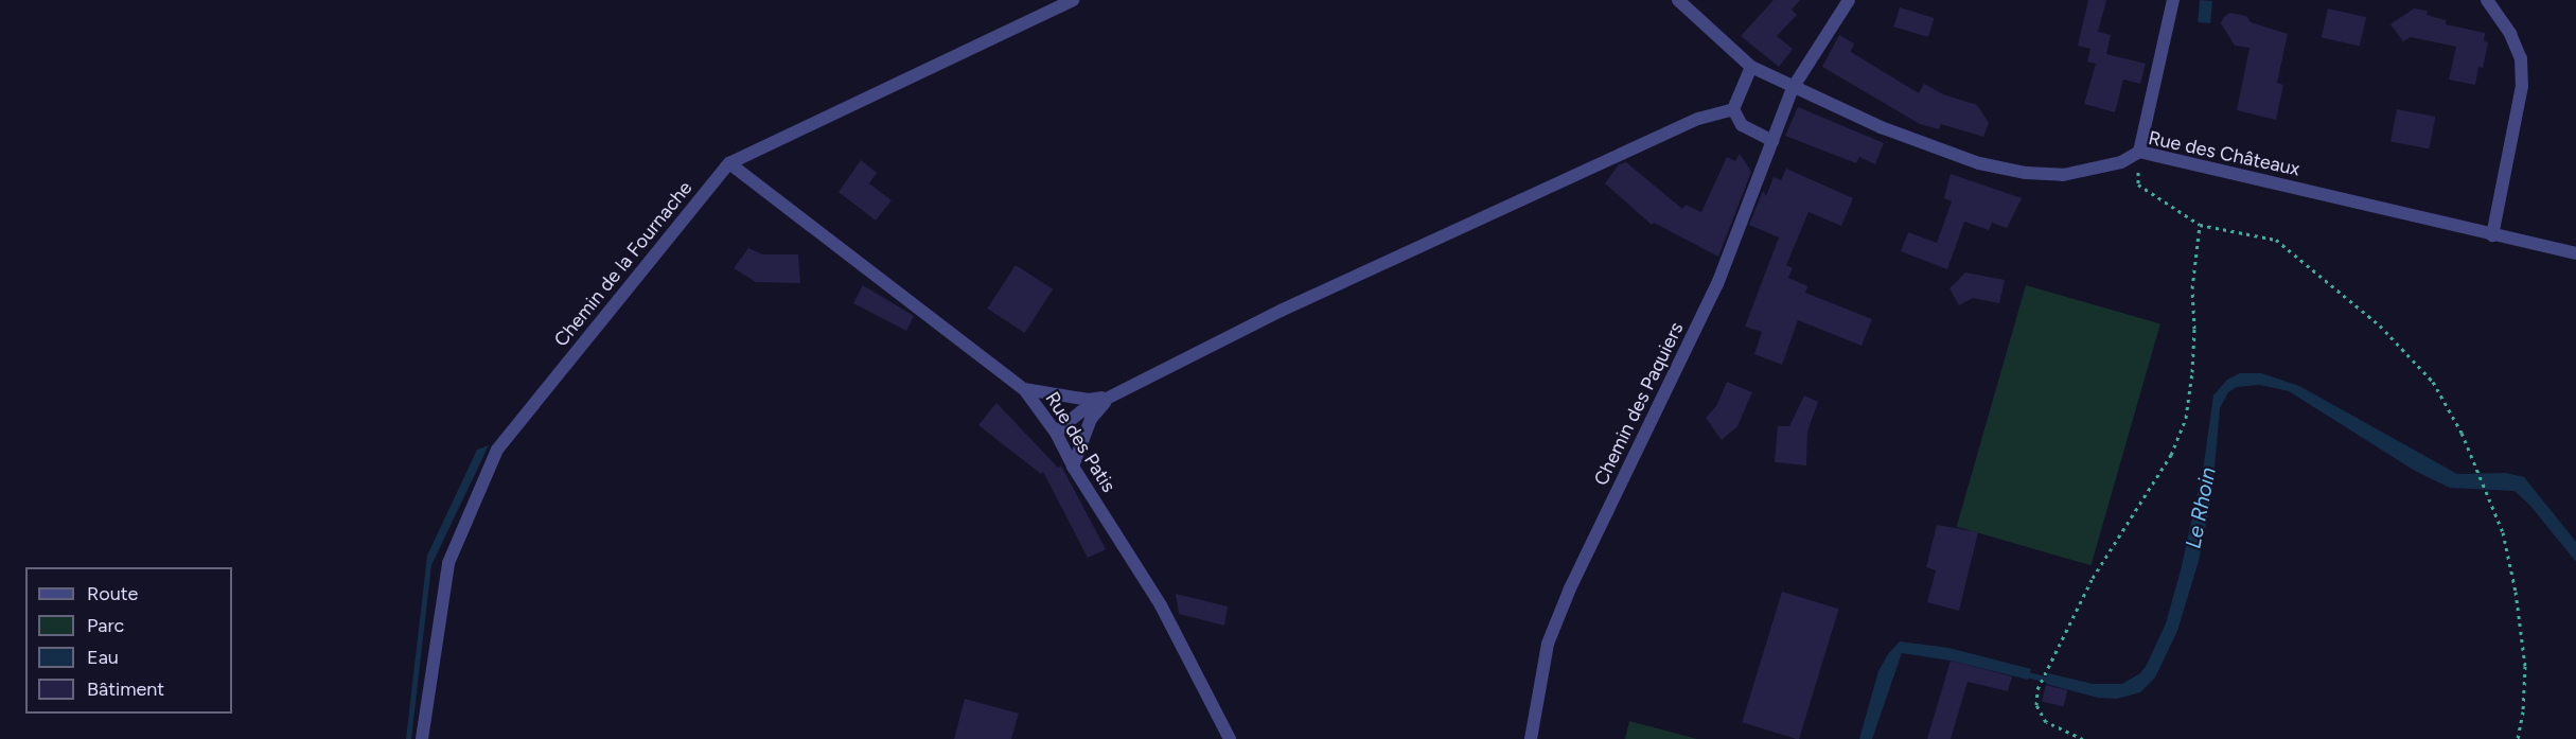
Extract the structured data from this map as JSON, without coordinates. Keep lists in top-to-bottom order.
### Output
{
  "streets": {
    "street": [
      "Rue des Châteaux",
      "Chemin de la Fournache",
      "Chemin des Paquiers",
      "Rue des Patis"
    ]
  },
  "crossings": [
    ["Rue des Châteaux", "Chemin des Paquiers"],
    ["Chemin de la Fournache", "Rue des Patis"]
  ],
  "water": ["Le Rhoin"],
  "legend": [
    "Route",
    "Parc",
    "Eau",
    "Bâtiment"
  ]
}
